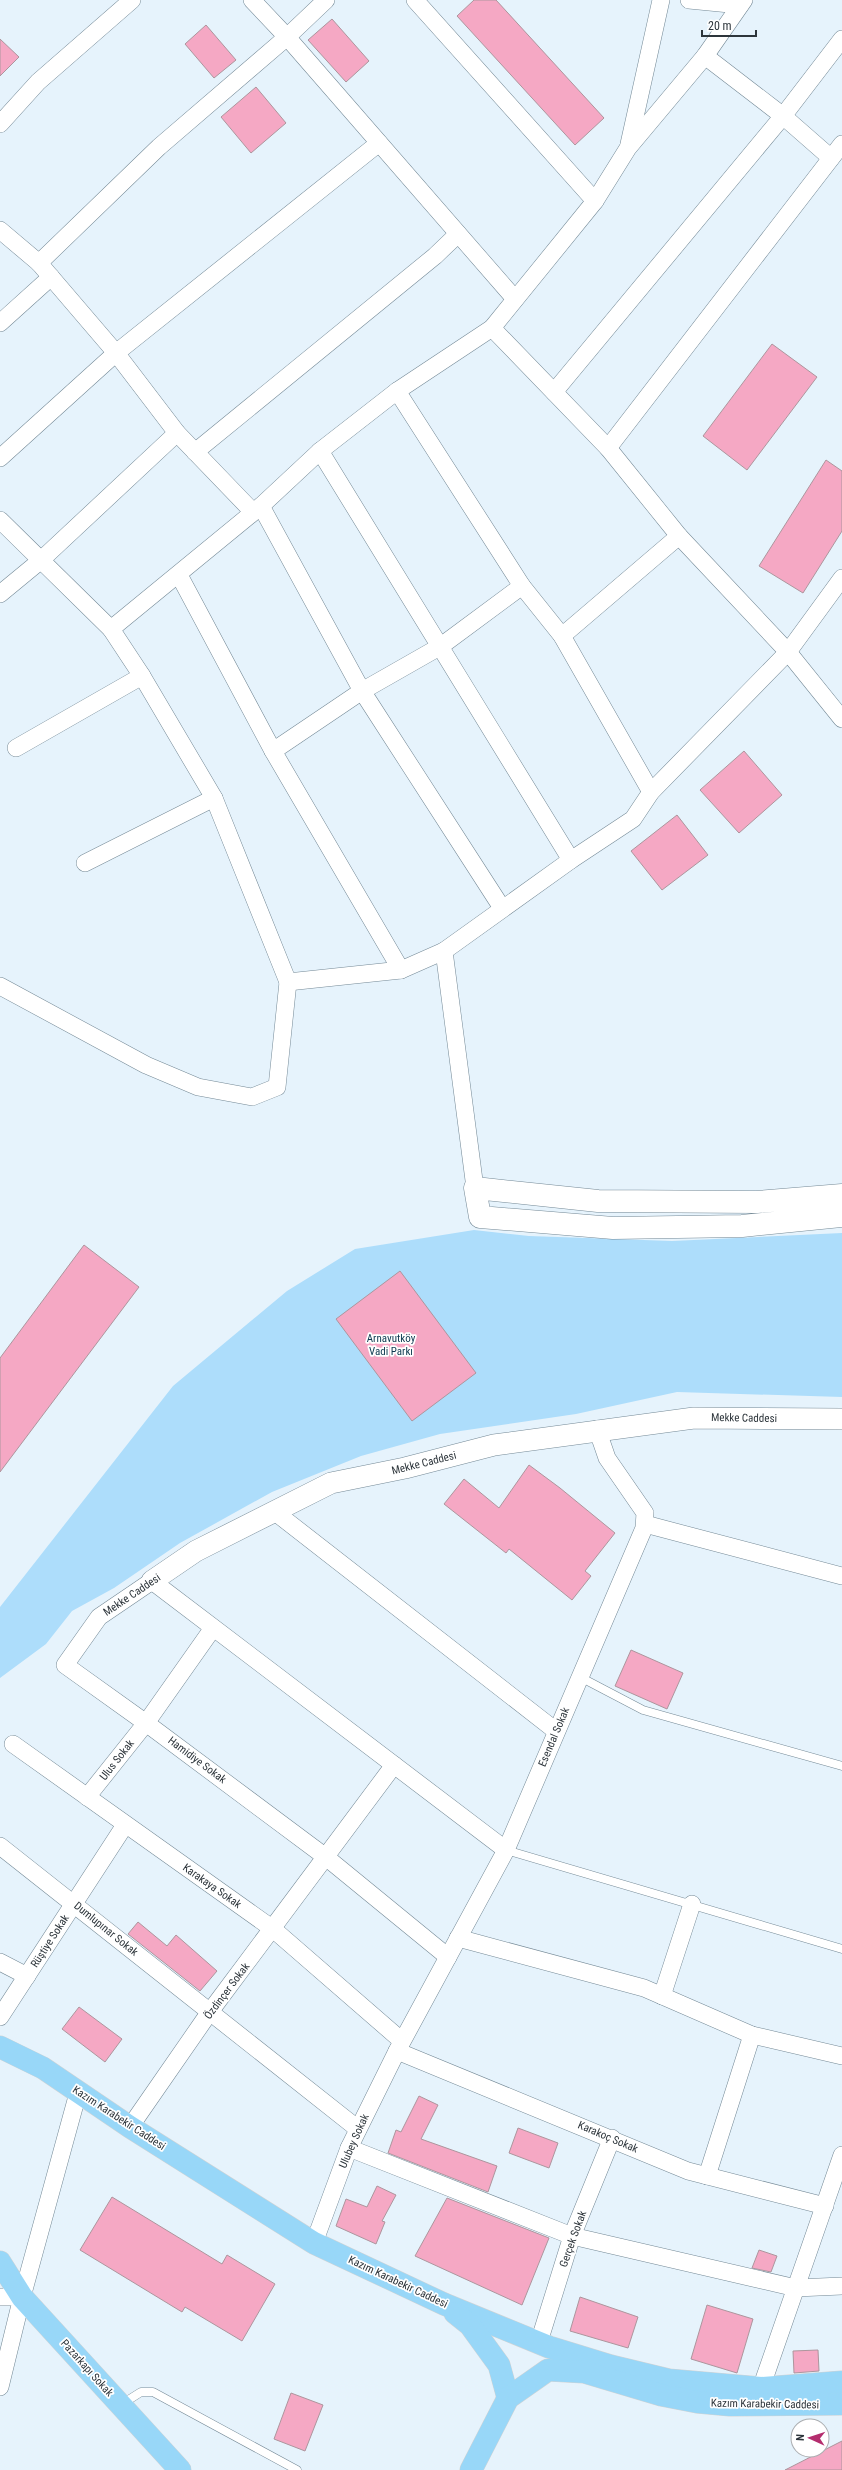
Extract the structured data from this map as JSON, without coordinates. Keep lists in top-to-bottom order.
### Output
{
  "streets": {
    "main road": ["Kazım Karabekir Caddesi", "Pazarkapı Sokak"],
    "street": [
      "Mekke Caddesi",
      "Esendal Sokak",
      "Ulus Sokak",
      "Hamidiye Sokak",
      "Karakaya Sokak",
      "Dumlupınar Sokak",
      "Rüştiye Sokak",
      "Özdinçer Sokak",
      "Karakoç Sokak",
      "Ulubey Sokak",
      "Gerçek Sokak"
    ]
  },
  "crossings": [
    ["Mekke Caddesi", "Hamidiye Sokak"],
    ["Esendal Sokak", "Hamidiye Sokak"],
    ["Esendal Sokak", "Karakaya Sokak"],
    ["Esendal Sokak", "Karakoç Sokak"],
    ["Esendal Sokak", "Ulubey Sokak"],
    ["Ulus Sokak", "Hamidiye Sokak"],
    ["Ulus Sokak", "Karakaya Sokak"],
    ["Hamidiye Sokak", "Özdinçer Sokak"],
    ["Karakaya Sokak", "Rüştiye Sokak"],
    ["Karakaya Sokak", "Özdinçer Sokak"],
    ["Karakaya Sokak", "Karakoç Sokak"],
    ["Karakaya Sokak", "Ulubey Sokak"],
    ["Dumlupınar Sokak", "Rüştiye Sokak"],
    ["Dumlupınar Sokak", "Özdinçer Sokak"],
    ["Dumlupınar Sokak", "Ulubey Sokak"],
    ["Özdinçer Sokak", "Kazım Karabekir Caddesi"],
    ["Kazım Karabekir Caddesi", "Ulubey Sokak"],
    ["Kazım Karabekir Caddesi", "Gerçek Sokak"],
    ["Karakoç Sokak", "Ulubey Sokak"],
    ["Karakoç Sokak", "Gerçek Sokak"]
  ],
  "parks": ["Arnavutköy Vadi Parkı"],
  "scale_bar": "20 m",
  "north": "left"
}
